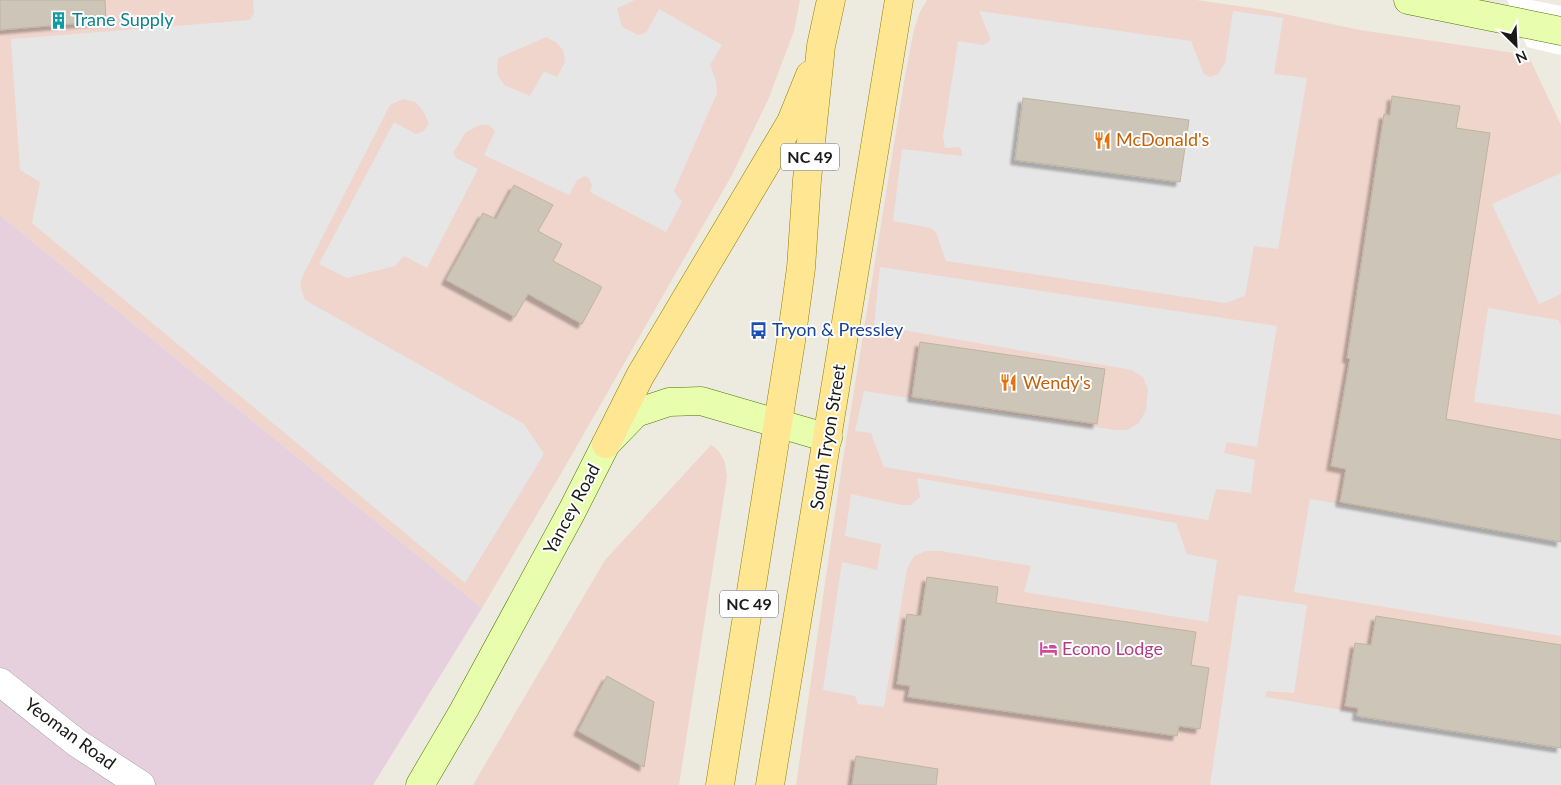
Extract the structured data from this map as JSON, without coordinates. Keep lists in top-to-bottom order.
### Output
{
  "streets": {
    "main road": ["NC 49", "South Tryon Street"],
    "street": ["Yancey Road", "Yeoman Road"]
  },
  "crossings": [
    ["NC 49", "Yancey Road"],
    ["South Tryon Street", "Yancey Road"]
  ],
  "places": {
    "building": ["Trane Supply"],
    "restaurant": ["McDonald's", "Wendy's"],
    "bus stop": ["Tryon & Pressley"],
    "hotel": ["Econo Lodge"]
  },
  "north": "bottom right"
}
